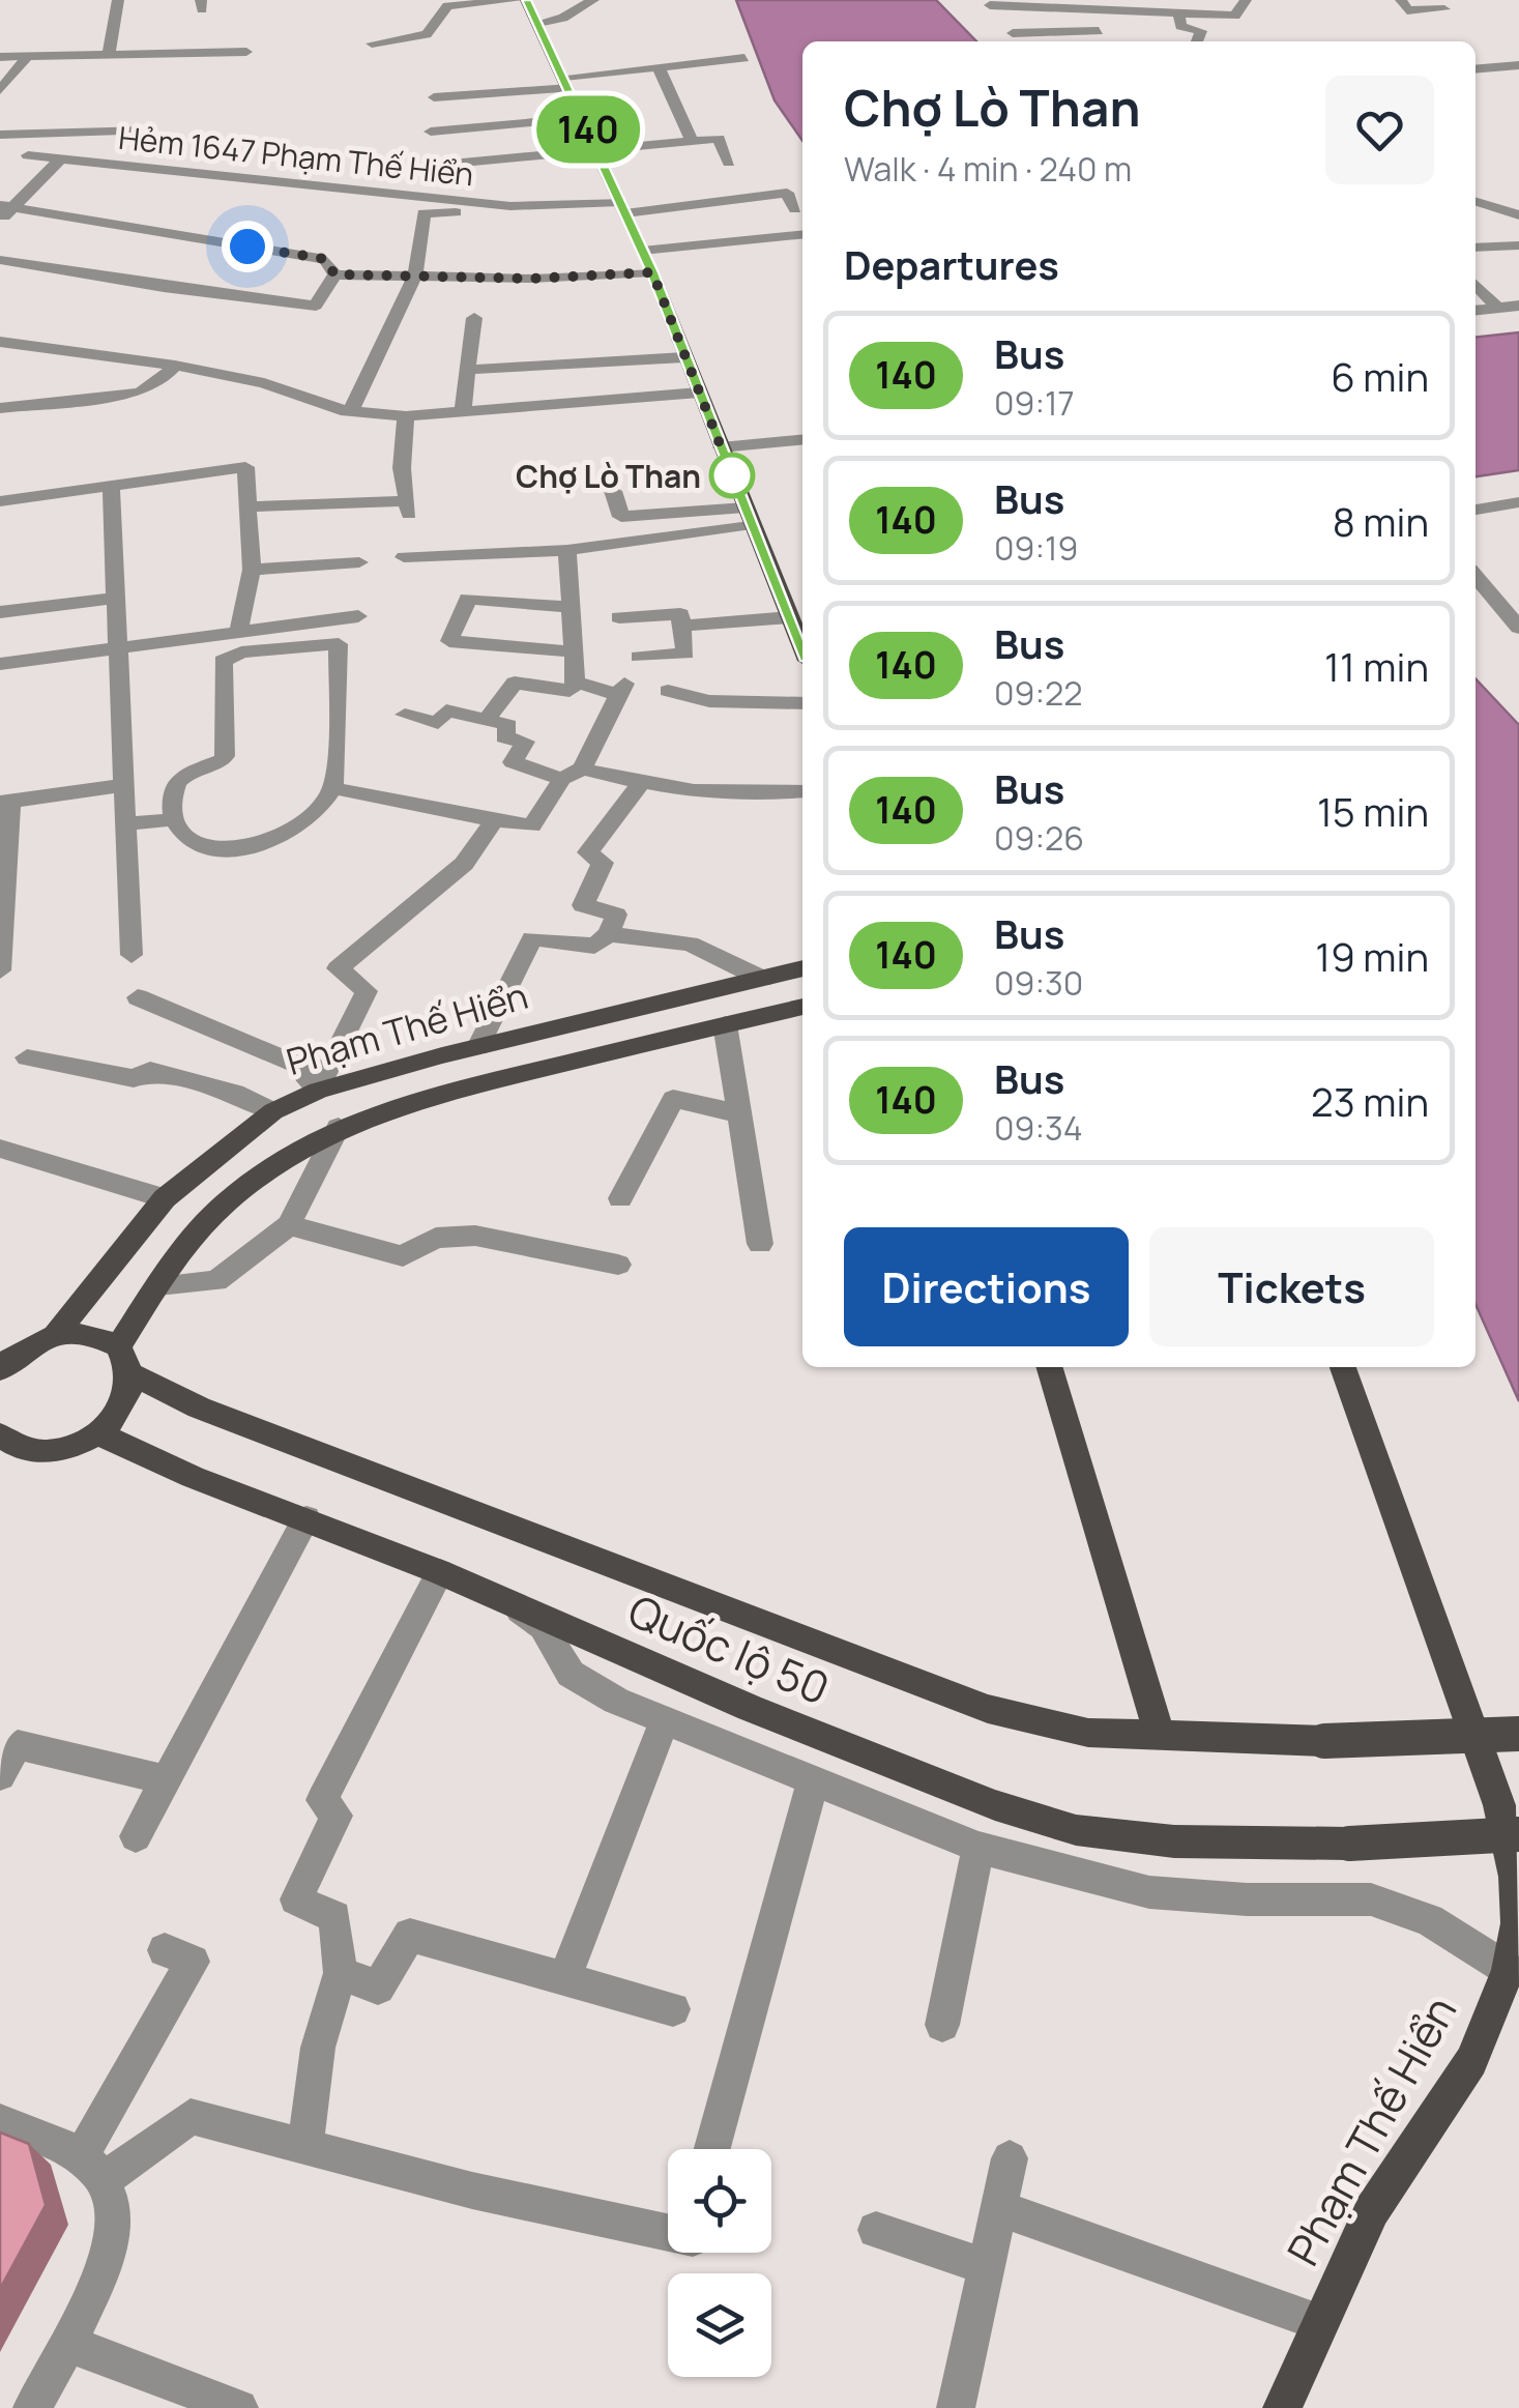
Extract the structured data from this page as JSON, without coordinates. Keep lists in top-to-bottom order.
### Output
{
  "streets": {
    "main road": ["Phạm Thế Hiển", "Quốc lộ 50"],
    "street": ["Hẻm 1647 Phạm Thế Hiển"]
  },
  "crossings": [
    ["Phạm Thế Hiển", "Quốc lộ 50"]
  ],
  "places": ["Chợ Lò Than"],
  "lines": ["bus line 140"],
  "page": {
    "on_map": "140",
    "heading": [
      ["Chợ Lò Than", "Walk · 4 min · 240 m"],
      "Departures"
    ],
    "list": [
      {
        "mark": "140",
        "name": "Bus",
        "note": "09:17",
        "value": "6 min"
      },
      {
        "mark": "140",
        "name": "Bus",
        "note": "09:19",
        "value": "8 min"
      },
      {
        "mark": "140",
        "name": "Bus",
        "note": "09:22",
        "value": "11 min"
      },
      {
        "mark": "140",
        "name": "Bus",
        "note": "09:26",
        "value": "15 min"
      },
      {
        "mark": "140",
        "name": "Bus",
        "note": "09:30",
        "value": "19 min"
      },
      {
        "mark": "140",
        "name": "Bus",
        "note": "09:34",
        "value": "23 min"
      }
    ],
    "buttons": ["Directions", "Tickets"]
  }
}
